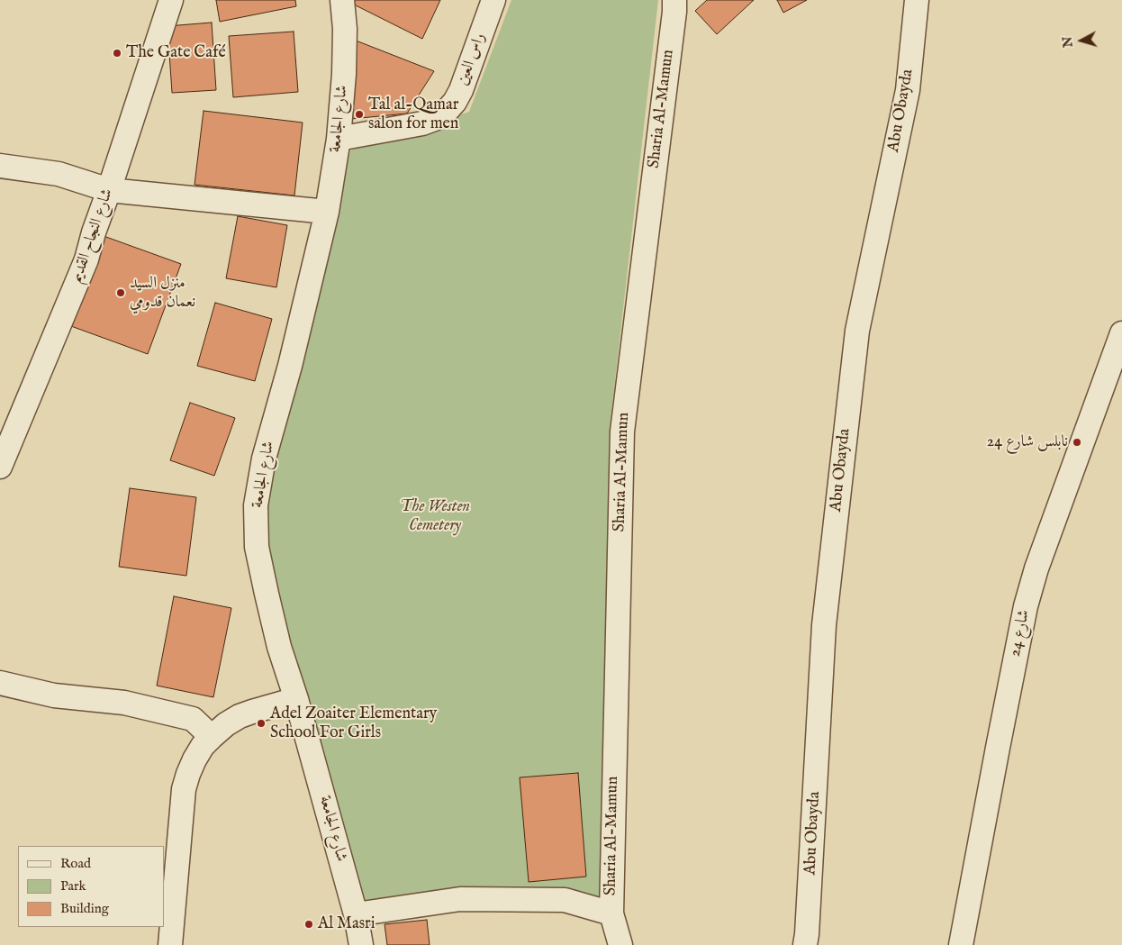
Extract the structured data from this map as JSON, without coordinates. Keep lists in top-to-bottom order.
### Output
{
  "streets": {
    "street": [
      "راس العين",
      "Sharia Al-Mamun",
      "Abu Obayda",
      "شارع الجامعة",
      "شارع النجاح القديم",
      "شارع 24"
    ]
  },
  "crossings": [
    ["راس العين", "شارع الجامعة"]
  ],
  "parks": ["The Westen Cemetery"],
  "places": [
    "The Gate Café",
    "Tal al-Qamar salon for men",
    "منزل السيد نعمان قدومي",
    "نابلس شارع 24",
    "Adel Zoaiter Elementary School For Girls",
    "Al Masri"
  ],
  "legend": ["Road", "Park", "Building"],
  "north": "left"
}
